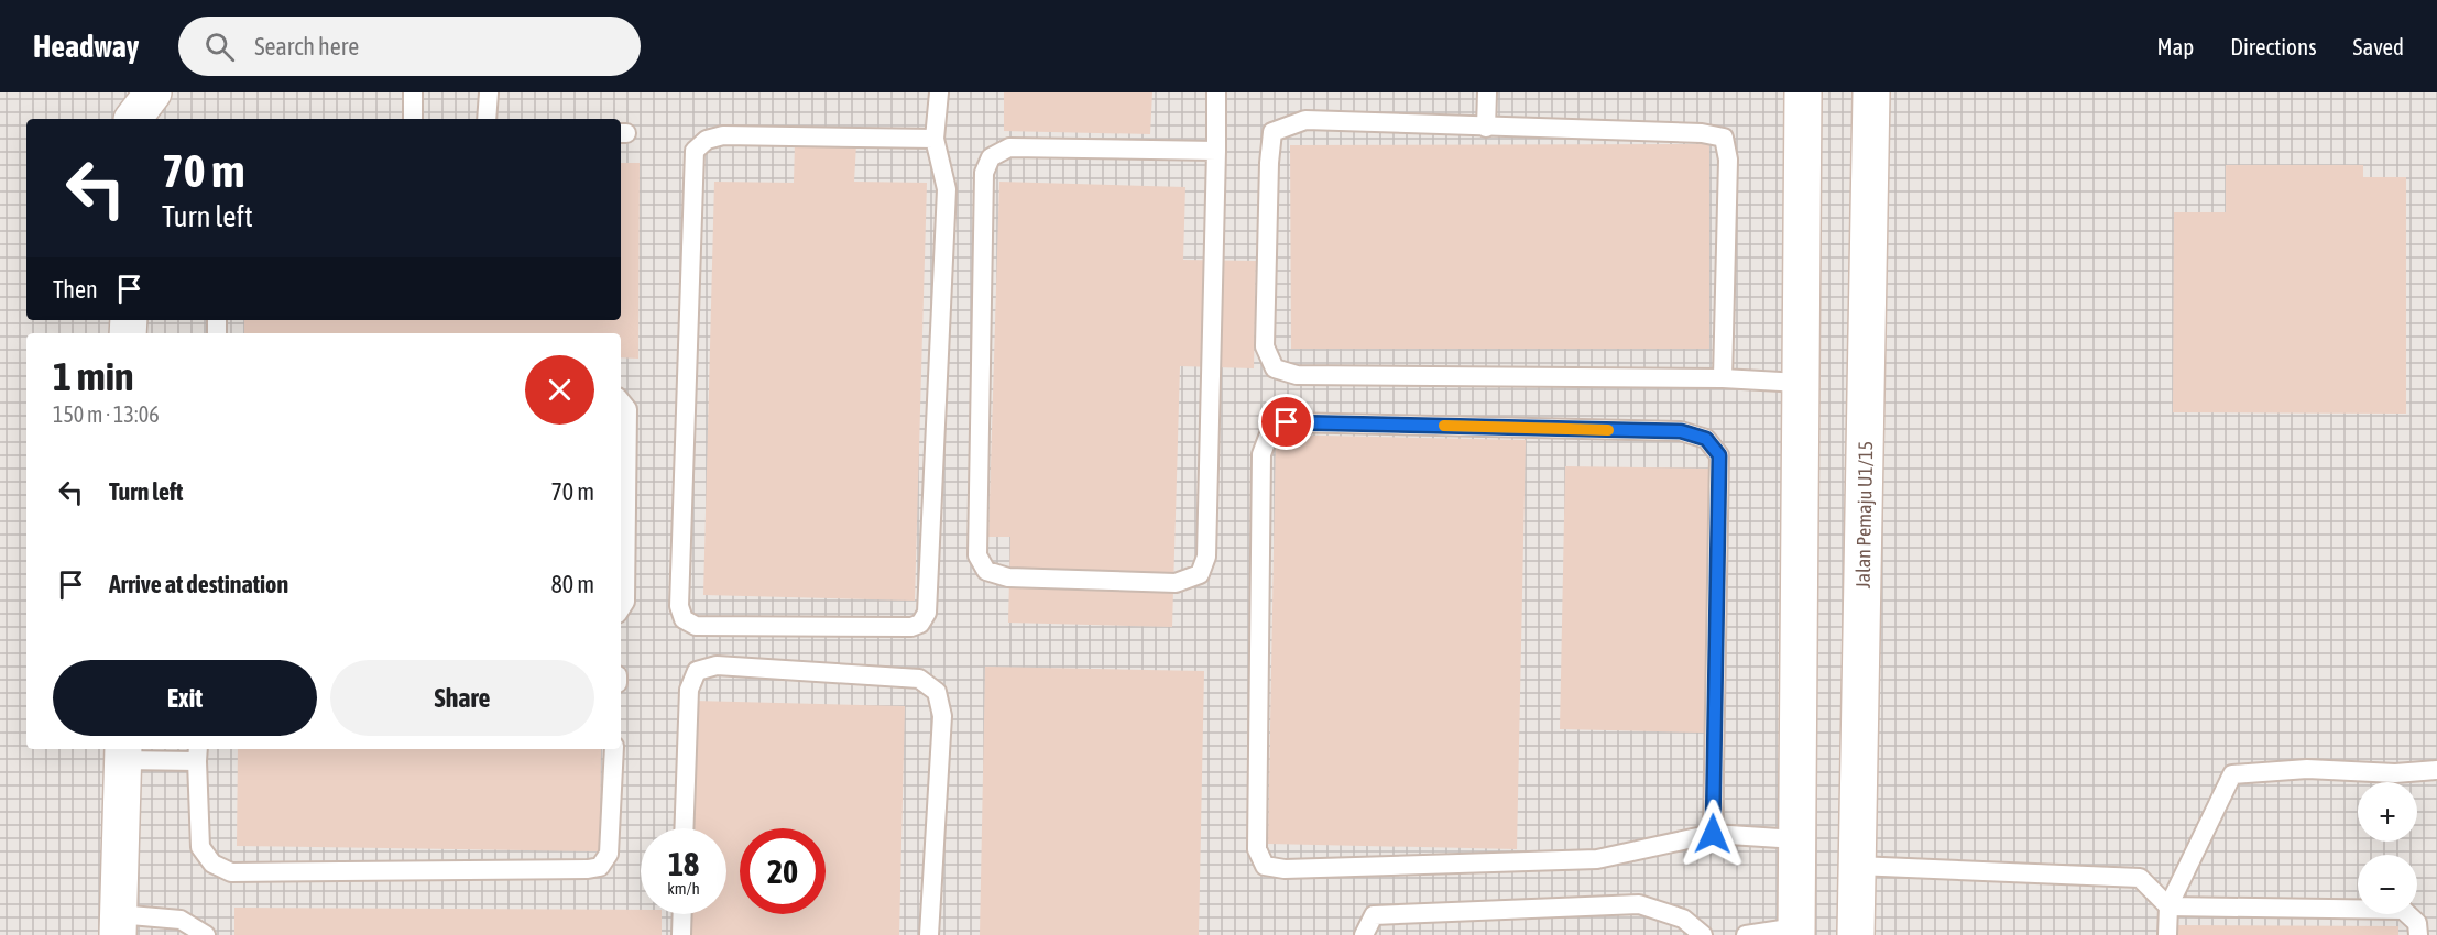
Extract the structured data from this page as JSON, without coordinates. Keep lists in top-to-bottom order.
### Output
{
  "streets": {
    "street": ["Jalan Pemaju U1/15"]
  },
  "page": {
    "header": "Headway",
    "search": "Search here",
    "nav": ["Map", "Directions", "Saved"],
    "turn": ["70 m", "Turn left"],
    "then": "Then",
    "heading": ["1 min", "150 m · 13:06"],
    "list": [
      {
        "name": "Turn left",
        "value": "70 m"
      },
      {
        "name": "Arrive at destination",
        "value": "80 m"
      }
    ],
    "buttons": ["Exit", "Share"],
    "map_buttons": ["+", "−"],
    "speed": "18 km/h",
    "limit": "20"
  }
}
